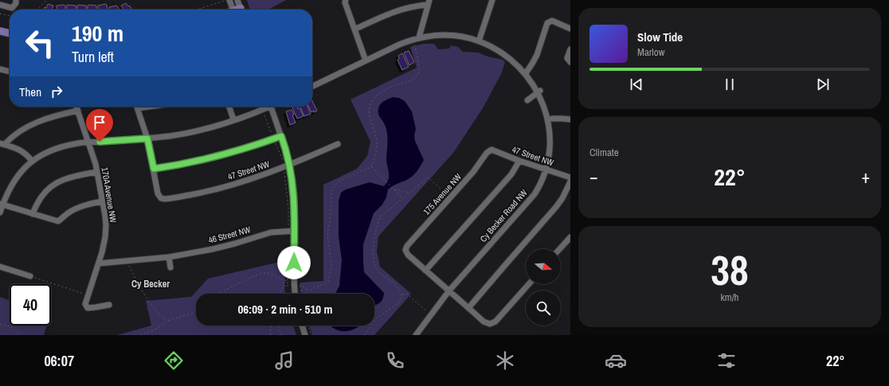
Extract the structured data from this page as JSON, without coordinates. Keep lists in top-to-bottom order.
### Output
{
  "streets": {
    "street": [
      "47 Street NW",
      "175 Avenue NW",
      "170A Avenue NW",
      "Cy Becker Road NW",
      "46 Street NW"
    ]
  },
  "crossings": [
    ["47 Street NW", "175 Avenue NW"],
    ["47 Street NW", "Cy Becker Road NW"],
    ["170A Avenue NW", "46 Street NW"]
  ],
  "districts": ["Cy Becker"],
  "north": "right",
  "page": {
    "turn": ["190 m", "Turn left"],
    "song": ["Slow Tide", "Marlow"],
    "then": "Then",
    "tile": [
      "Climate",
      ["38", "km/h"]
    ],
    "heat": ["−", "22°", "+"],
    "limit": "40",
    "trip": "06:09 · 2 min · 510 m",
    "tabs": ["06:07", "22°"]
  }
}
